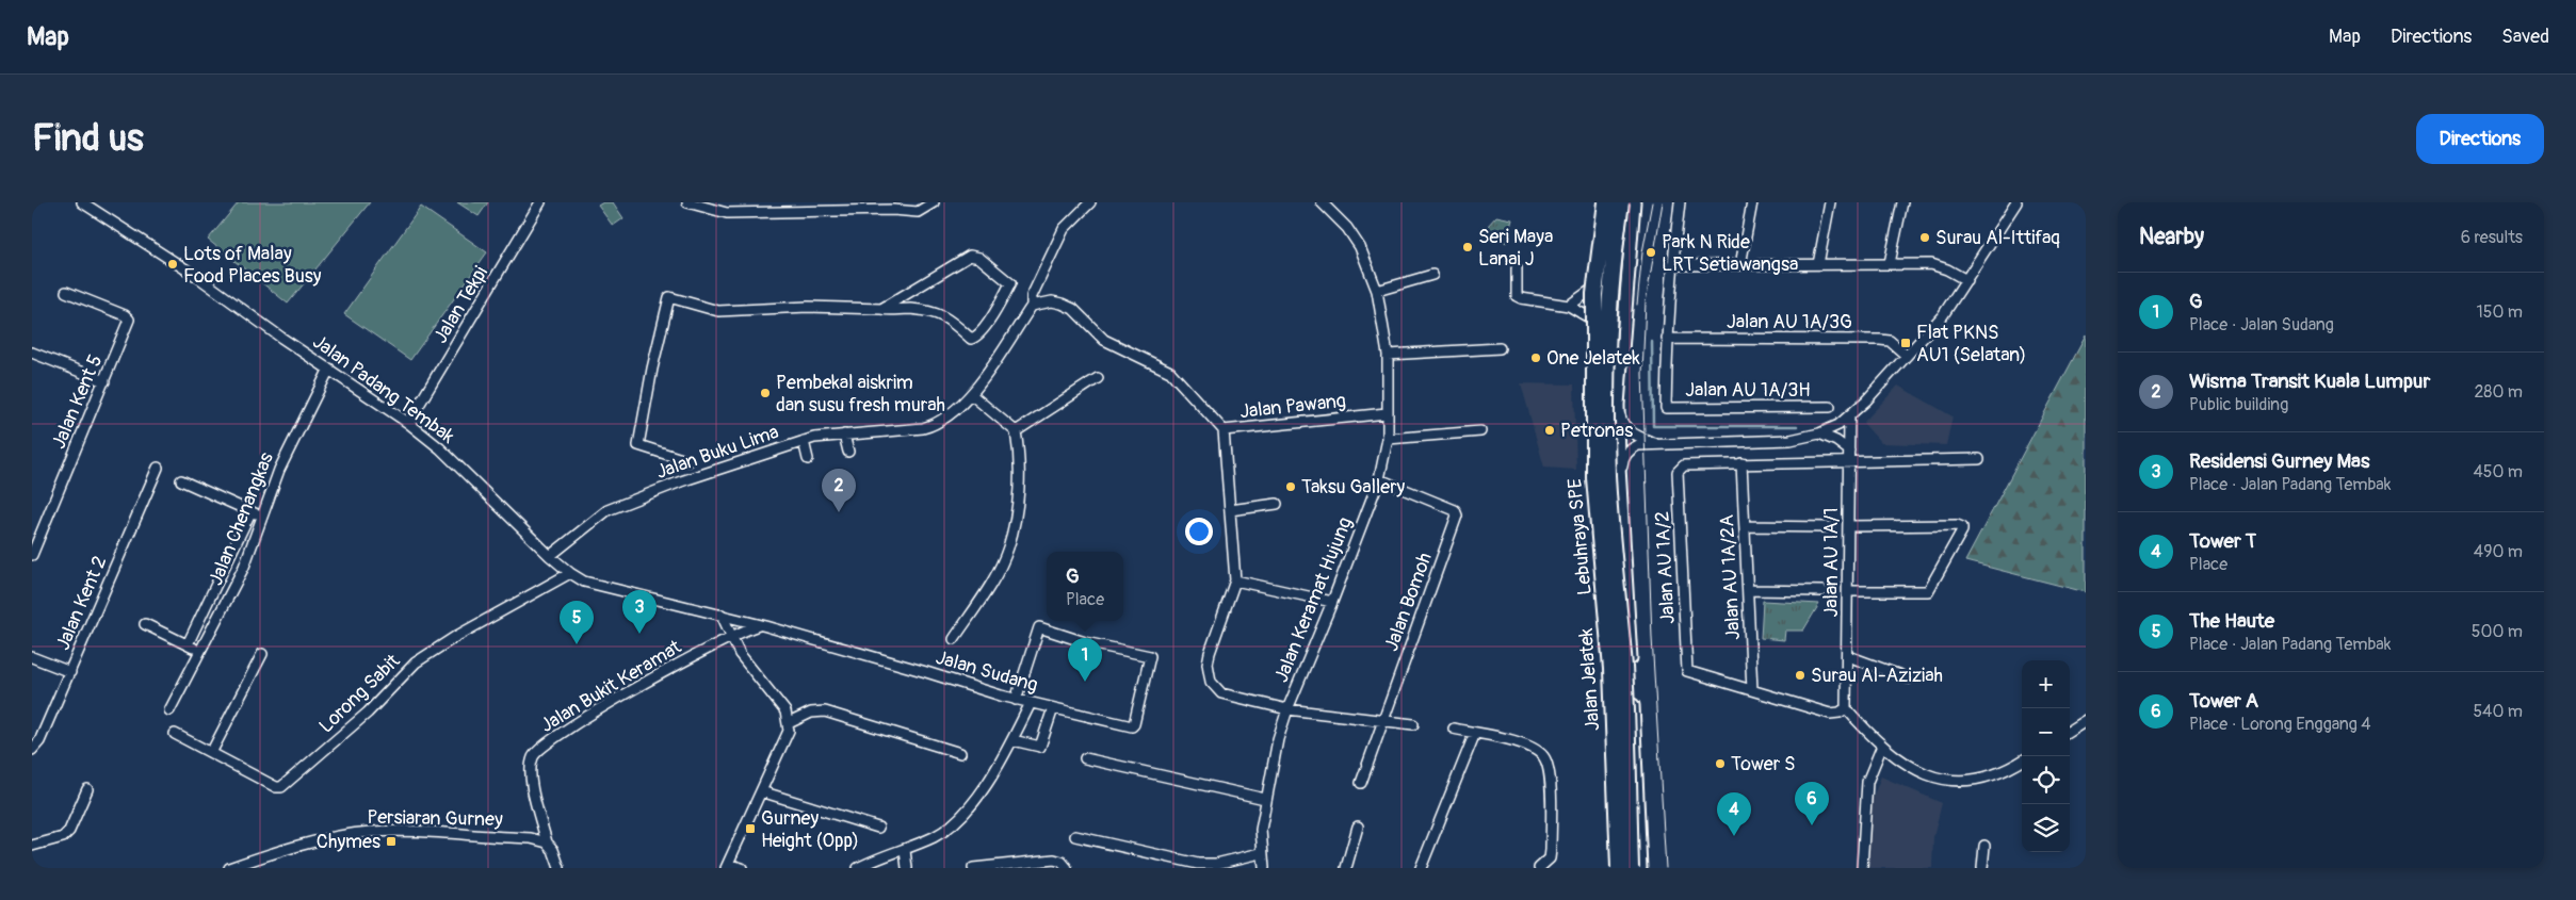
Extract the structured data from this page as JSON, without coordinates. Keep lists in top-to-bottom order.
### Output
{
  "streets": {
    "highway": ["Lebuhraya SPE"],
    "main road": ["Jalan Jelatek"],
    "street": [
      "Jalan Tekpi",
      "Jalan AU 1A/3G",
      "Jalan Padang Tembak",
      "Jalan AU 1A/3H",
      "Jalan Kent 5",
      "Jalan Pawang",
      "Jalan Buku Lima",
      "Jalan Chenangkas",
      "Jalan AU 1A/1",
      "Jalan AU 1A/2",
      "Jalan AU 1A/2A",
      "Jalan Keramat Hujung",
      "Jalan Bomoh",
      "Jalan Kent 2",
      "Jalan Sudang",
      "Jalan Bukit Keramat",
      "Lorong Sabit",
      "Persiaran Gurney"
    ]
  },
  "crossings": [
    ["Jalan Tekpi", "Jalan Padang Tembak"],
    ["Jalan AU 1A/3G", "Jalan AU 1A/3H"],
    ["Jalan Padang Tembak", "Jalan Buku Lima"],
    ["Jalan Padang Tembak", "Jalan Chenangkas"],
    ["Jalan Padang Tembak", "Jalan Sudang"],
    ["Jalan Padang Tembak", "Lorong Sabit"],
    ["Jalan Pawang", "Jalan Keramat Hujung"],
    ["Jalan Pawang", "Jalan Bomoh"],
    ["Lebuhraya SPE", "Jalan Jelatek"],
    ["Jalan AU 1A/1", "Jalan AU 1A/2"],
    ["Jalan AU 1A/2", "Jalan AU 1A/2A"],
    ["Jalan Keramat Hujung", "Jalan Bomoh"],
    ["Jalan Bukit Keramat", "Persiaran Gurney"]
  ],
  "places": {
    "other": [
      "Surau Al-Ittifaq",
      "Seri Maya Lanai J",
      "Park N Ride LRT Setiawangsa",
      "Lots of Malay Food Places Busy",
      "One Jelatek",
      "Pembekal aiskrim dan susu fresh murah",
      "Petronas",
      "Taksu Gallery",
      "Surau Al-Aziziah",
      "Tower S"
    ],
    "transit": ["Flat PKNS AU1 (Selatan)", "Gurney Height (Opp)", "Chymes"]
  },
  "page": {
    "header": "Map",
    "nav": ["Map", "Directions", "Saved"],
    "buttons": "Directions",
    "title": "Find us",
    "heading": ["Nearby", "6 results"],
    "list": [
      {
        "mark": "1",
        "name": "G",
        "note": "Place · Jalan Sudang",
        "value": "150 m"
      },
      {
        "mark": "2",
        "name": "Wisma Transit Kuala Lumpur",
        "note": "Public building",
        "value": "280 m"
      },
      {
        "mark": "3",
        "name": "Residensi Gurney Mas",
        "note": "Place · Jalan Padang Tembak",
        "value": "450 m"
      },
      {
        "mark": "4",
        "name": "Tower T",
        "note": "Place",
        "value": "490 m"
      },
      {
        "mark": "5",
        "name": "The Haute",
        "note": "Place · Jalan Padang Tembak",
        "value": "500 m"
      },
      {
        "mark": "6",
        "name": "Tower A",
        "note": "Place · Lorong Enggang 4",
        "value": "540 m"
      }
    ],
    "pins": [
      "2",
      "3",
      "5",
      "1",
      "6",
      "4"
    ],
    "popup": ["G", "Place"],
    "map_buttons": ["+", "−"]
  }
}
